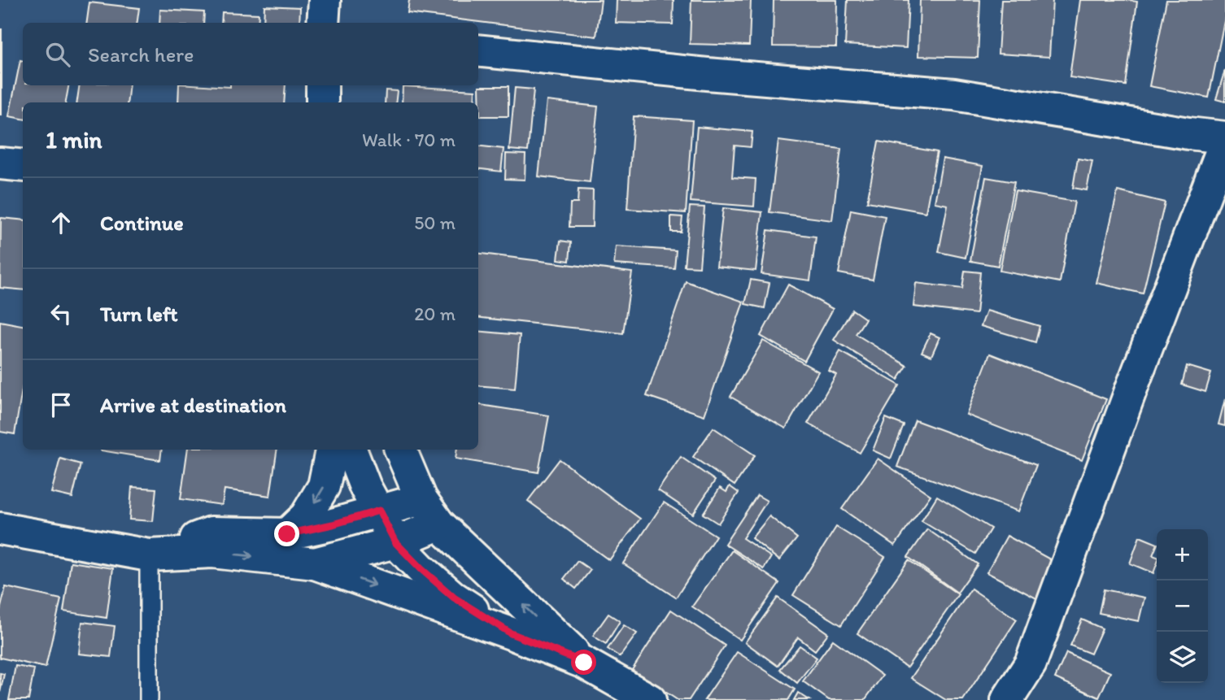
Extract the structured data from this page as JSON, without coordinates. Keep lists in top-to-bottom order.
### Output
{
  "page": {
    "search": "Search here",
    "heading": ["1 min", "Walk · 70 m"],
    "list": [
      ["Continue", "50 m"],
      ["Turn left", "20 m"],
      "Arrive at destination"
    ],
    "map_buttons": ["+", "−"]
  }
}
